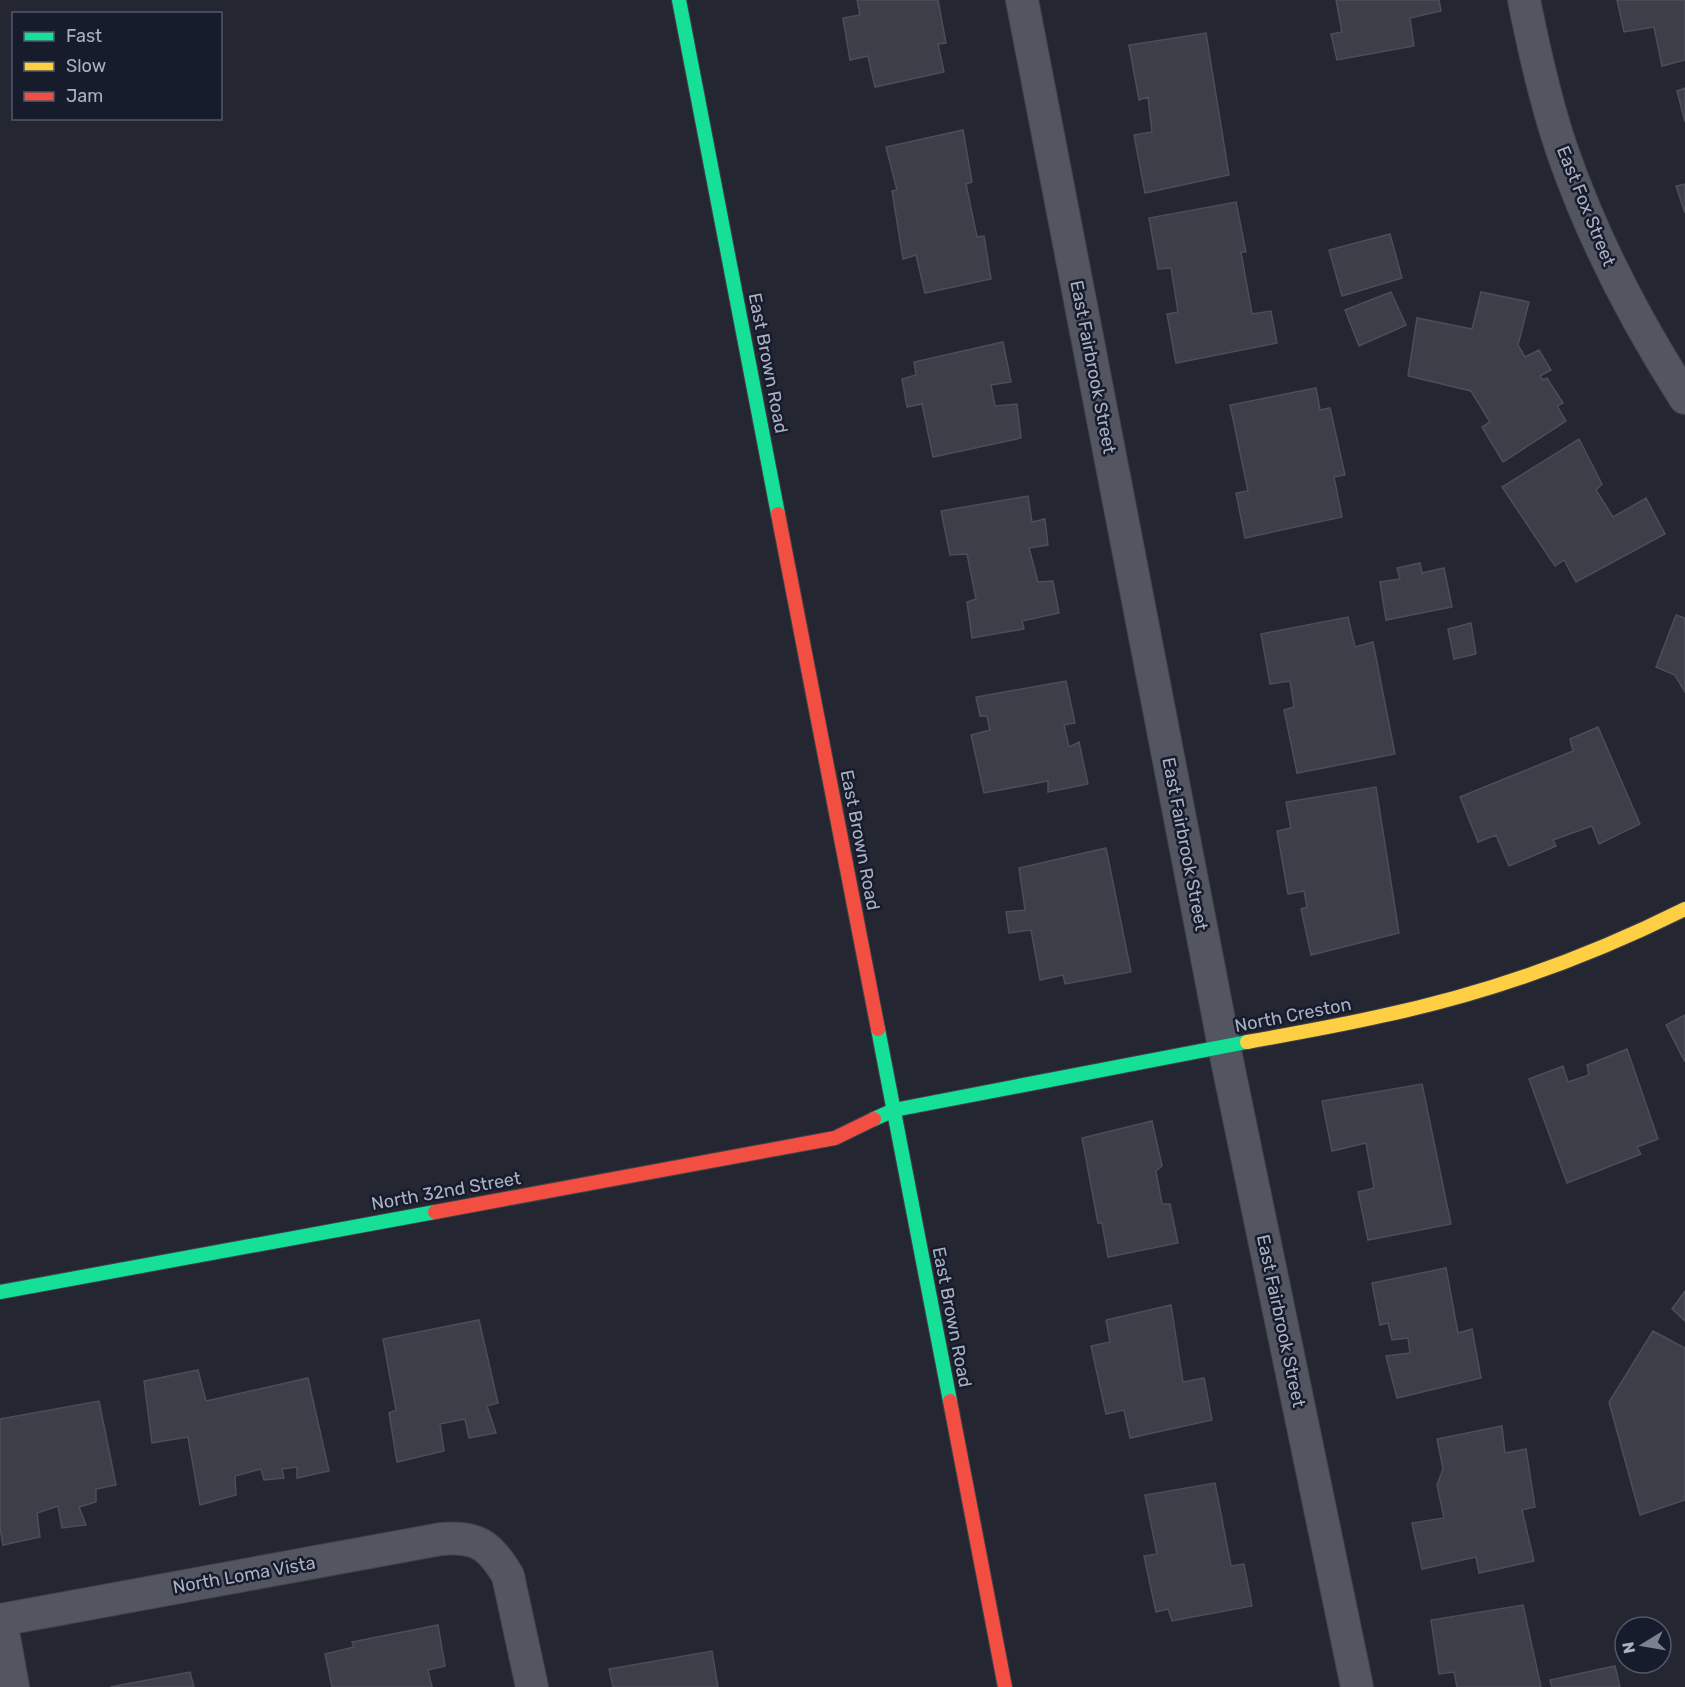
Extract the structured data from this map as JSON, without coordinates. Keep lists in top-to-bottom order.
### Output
{
  "streets": {
    "street": [
      "East Fox Street",
      "East Brown Road",
      "East Fairbrook Street",
      "North Creston",
      "North 32nd Street",
      "North Loma Vista"
    ]
  },
  "crossings": [
    ["East Brown Road", "North Creston"],
    ["East Brown Road", "North 32nd Street"],
    ["East Fairbrook Street", "North Creston"],
    ["North Creston", "North 32nd Street"]
  ],
  "legend": ["Fast", "Slow", "Jam"],
  "north": "left"
}
